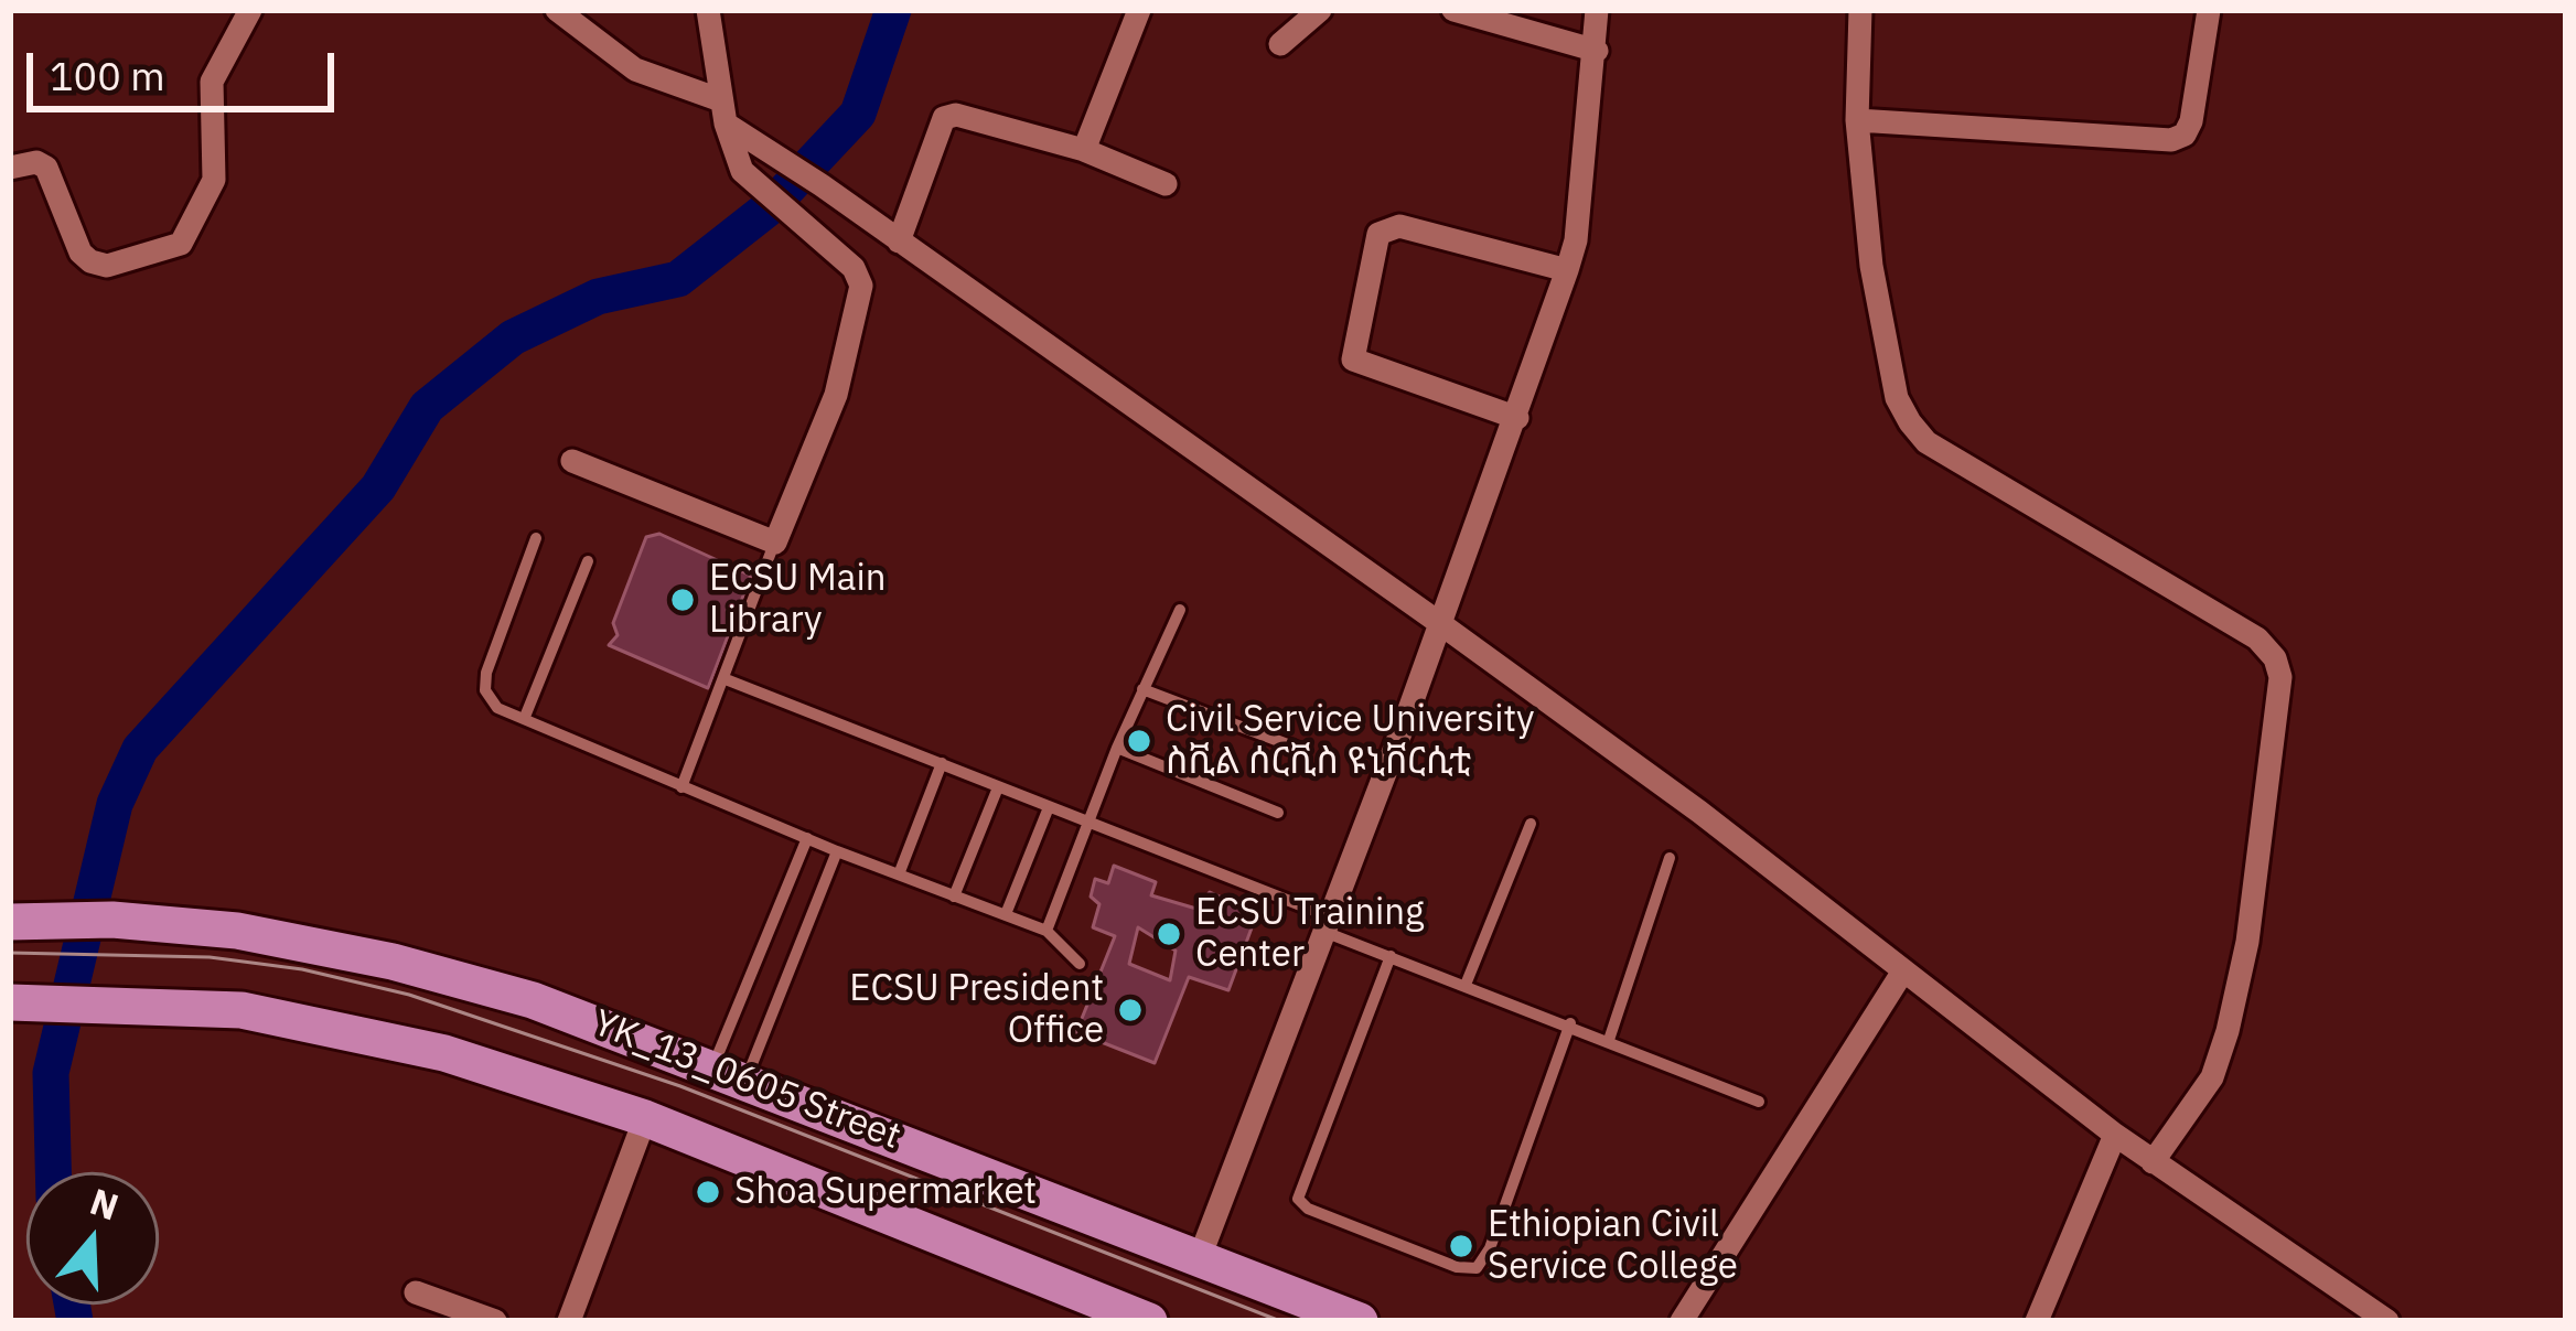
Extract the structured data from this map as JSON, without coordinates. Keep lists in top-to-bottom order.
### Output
{
  "streets": {
    "main road": ["YK_13_0605 Street"]
  },
  "places": [
    "ECSU Main Library",
    "Civil Service University ስቪል ሰርቪስ ዩኒቨርሲቲ",
    "ECSU Training Center",
    "ECSU President Office",
    "Shoa Supermarket",
    "Ethiopian Civil Service College"
  ],
  "scale_bar": "100 m",
  "north": "top"
}
